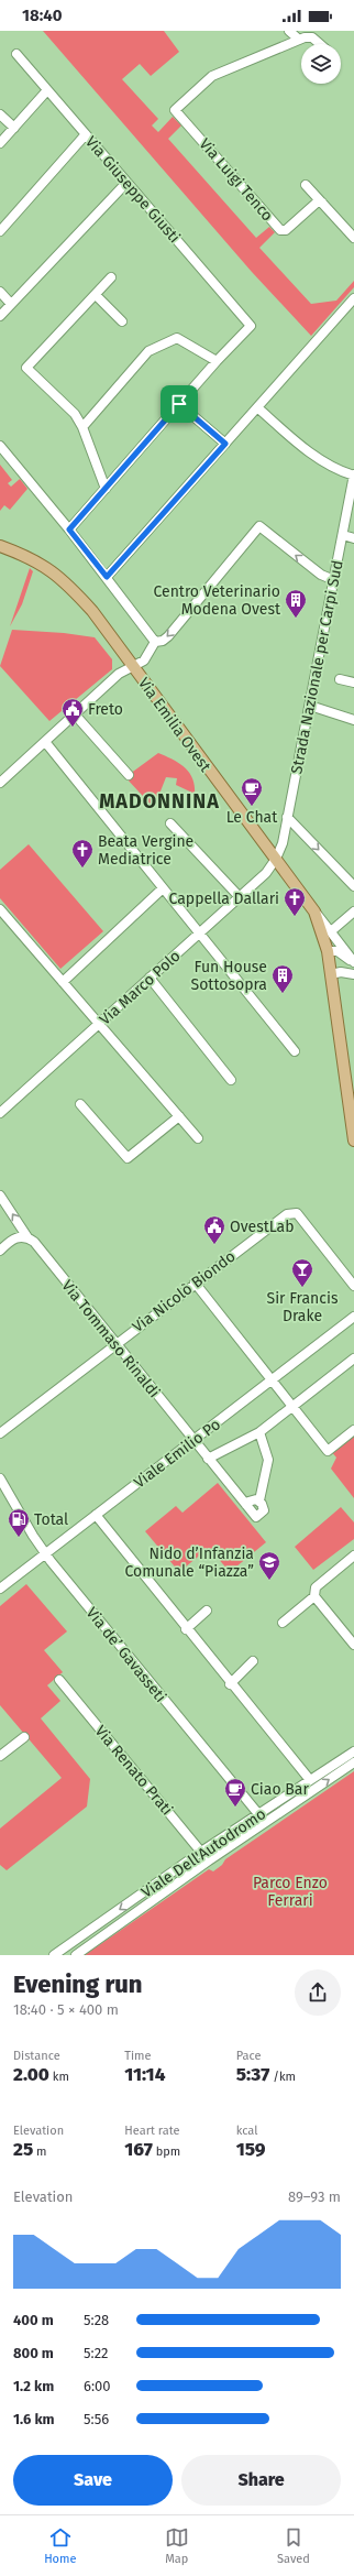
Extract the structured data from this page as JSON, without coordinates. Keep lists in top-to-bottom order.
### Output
{
  "streets": {
    "main road": ["Via Emilia Ovest"],
    "street": [
      "Via Luigi Tenco",
      "Via Giuseppe Giusti",
      "Strada Nazionale per Carpi Sud",
      "Via Marco Polo",
      "Via Nicolò Biondo",
      "Via Tommaso Rinaldi",
      "Viale Emilio Po",
      "Via de’ Gavasseti",
      "Via Renato Prati",
      "Viale Dell'Autodromo"
    ]
  },
  "crossings": [
    ["Strada Nazionale per Carpi Sud", "Via Emilia Ovest"],
    ["Strada Nazionale per Carpi Sud", "Via Marco Polo"],
    ["Via Emilia Ovest", "Via Marco Polo"],
    ["Via Nicolò Biondo", "Via Tommaso Rinaldi"],
    ["Via Tommaso Rinaldi", "Viale Emilio Po"],
    ["Viale Emilio Po", "Via de’ Gavasseti"],
    ["Via de’ Gavasseti", "Viale Dell'Autodromo"],
    ["Via Renato Prati", "Viale Dell'Autodromo"]
  ],
  "districts": ["MADONNINA"],
  "parks": ["Parco Enzo Ferrari"],
  "places": {
    "building": ["Centro Veterinario Modena Ovest", "Fun House Sottosopra"],
    "public building": ["Freto", "OvestLab"],
    "cafe": ["Le Chat", "Ciao Bar"],
    "church": ["Beata Vergine Mediatrice", "Cappella Dallari"],
    "bar": ["Sir Francis Drake"],
    "fuel station": ["Total"],
    "school or university": ["Nido d’Infanzia Comunale “Piazza”"]
  },
  "page": {
    "status": "18:40",
    "heading": ["Evening run", "18:40 · 5 × 400 m"],
    "stats": [
      ["Distance", "2.00 km"],
      ["Time", "11:14"],
      ["Pace", "5:37 /km"],
      ["Elevation", "25 m"],
      ["Heart rate", "167 bpm"],
      ["kcal", "159"]
    ],
    "chart": ["Elevation", "89–93 m"],
    "list": [
      {
        "name": "400 m",
        "note": "5:28"
      },
      {
        "name": "800 m",
        "note": "5:22"
      },
      {
        "name": "1.2 km",
        "note": "6:00"
      },
      {
        "name": "1.6 km",
        "note": "5:56"
      }
    ],
    "buttons": ["Save", "Share"],
    "tabs": ["Home", "Map", "Saved"]
  }
}
